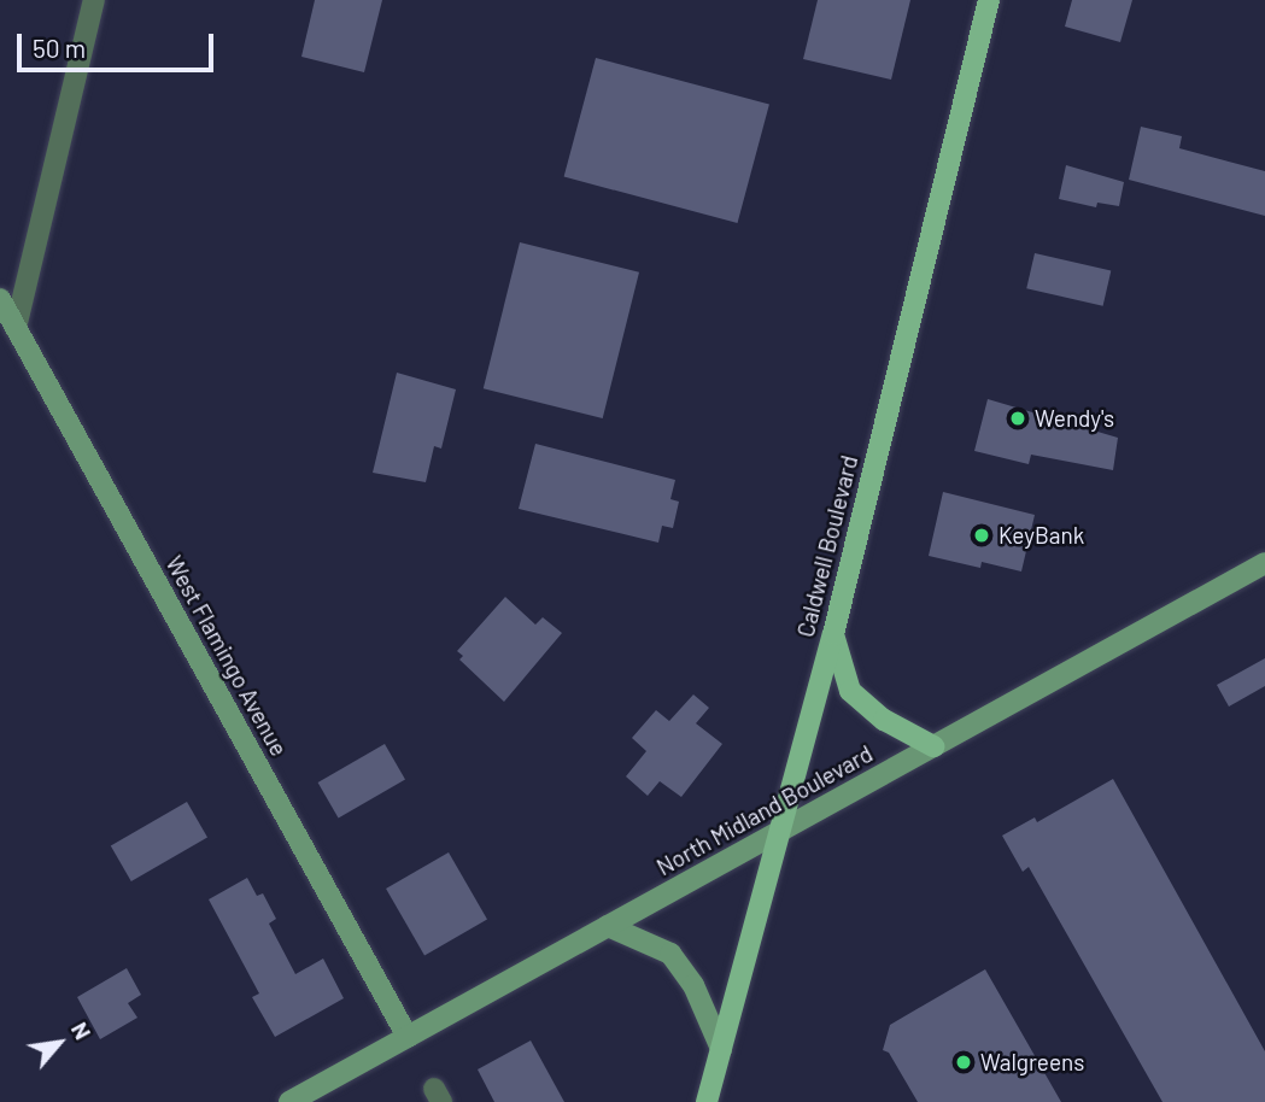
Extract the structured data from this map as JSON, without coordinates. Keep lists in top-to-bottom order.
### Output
{
  "streets": {
    "main road": ["Caldwell Boulevard"],
    "street": ["West Flamingo Avenue", "North Midland Boulevard"]
  },
  "crossings": [
    ["Caldwell Boulevard", "North Midland Boulevard"],
    ["West Flamingo Avenue", "North Midland Boulevard"]
  ],
  "places": ["Wendy's", "KeyBank", "Walgreens"],
  "scale_bar": "50 m",
  "north": "top right"
}
